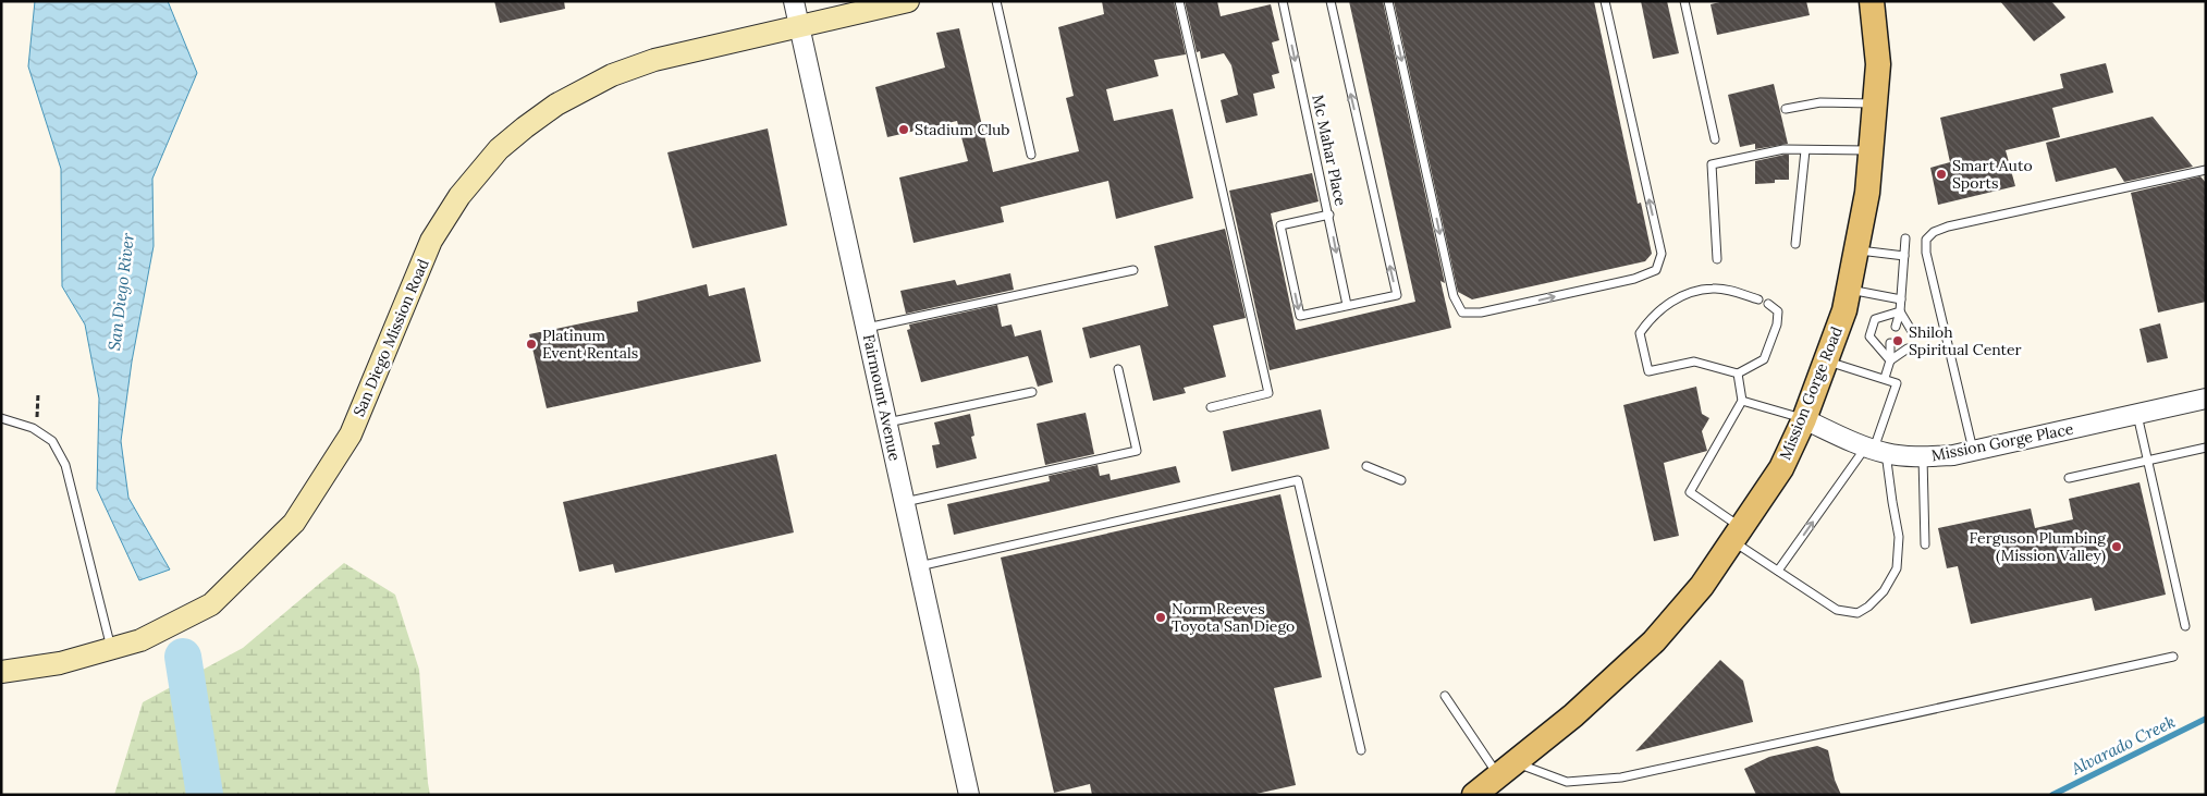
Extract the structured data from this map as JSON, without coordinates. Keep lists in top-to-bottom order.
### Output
{
  "streets": {
    "main road": ["San Diego Mission Road", "Mission Gorge Road"],
    "street": ["Fairmount Avenue", "Mission Gorge Place"],
    "lane": ["Mc Mahar Place"]
  },
  "crossings": [
    ["San Diego Mission Road", "Fairmount Avenue"],
    ["Mission Gorge Road", "Mission Gorge Place"]
  ],
  "one_way": ["Mc Mahar Place"],
  "water": ["San Diego River", "Alvarado Creek"],
  "places": [
    "Stadium Club",
    "Smart Auto Sports",
    "Shiloh Spiritual Center",
    "Platinum Event Rentals",
    "Ferguson Plumbing (Mission Valley)",
    "Norm Reeves Toyota San Diego"
  ]
}
